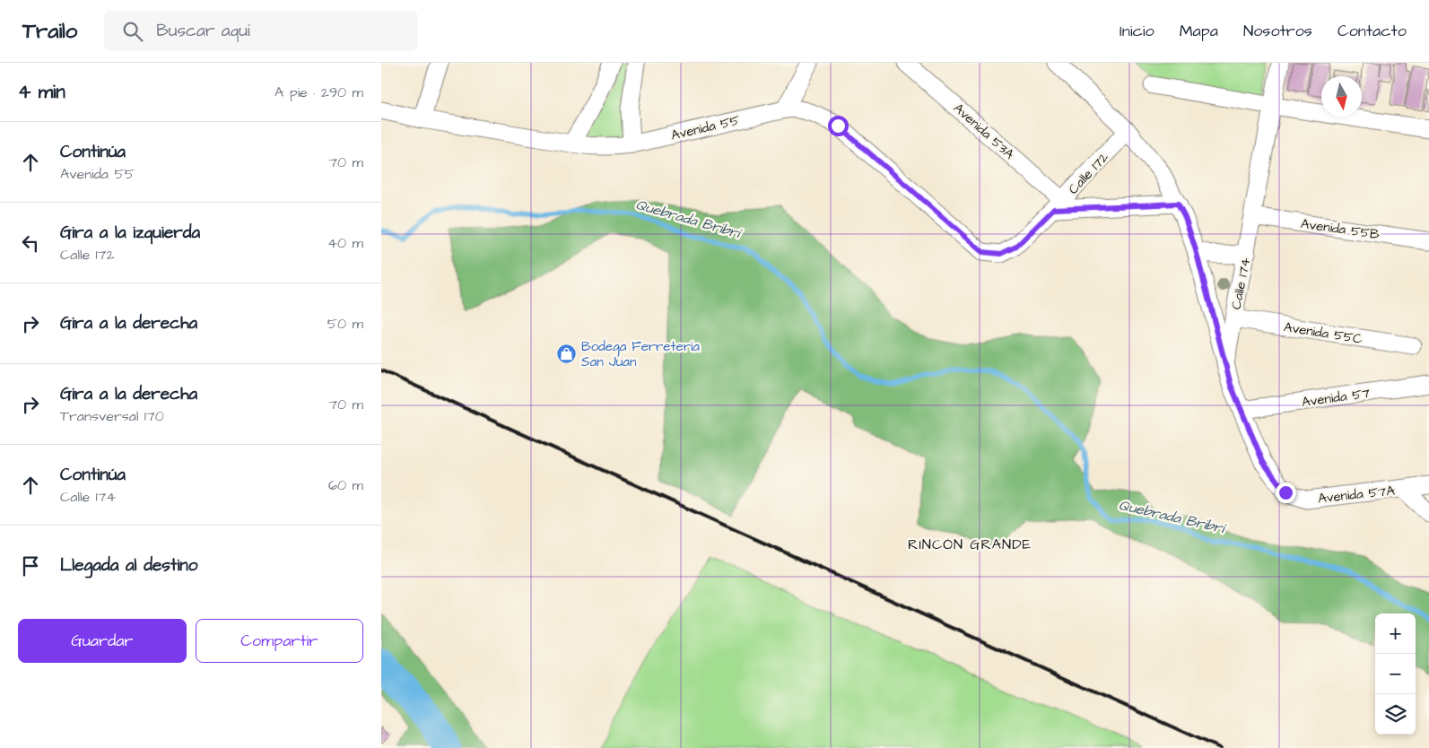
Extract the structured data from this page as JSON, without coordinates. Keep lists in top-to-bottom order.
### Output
{
  "streets": {
    "street": [
      "Avenida 55",
      "Avenida 53A",
      "Calle 172",
      "Avenida 55B",
      "Calle 174",
      "Avenida 55C",
      "Avenida 57",
      "Avenida 57A"
    ]
  },
  "crossings": [
    ["Avenida 55", "Calle 172"],
    ["Avenida 53A", "Calle 172"],
    ["Avenida 55B", "Calle 174"],
    ["Calle 174", "Avenida 55C"],
    ["Calle 174", "Avenida 57"],
    ["Calle 174", "Avenida 57A"]
  ],
  "districts": ["RINCÓN GRANDE"],
  "water": ["Quebrada Bribrí"],
  "places": {
    "shop": ["Bodega Ferretería San Juan"]
  },
  "north": "bottom",
  "page": {
    "header": "Trailo",
    "search": "Buscar aquí",
    "nav": [
      "Inicio",
      "Mapa",
      "Nosotros",
      "Contacto"
    ],
    "heading": ["4 min", "A pie · 290 m"],
    "list": [
      ["Continúa", "Avenida 55", "70 m"],
      ["Gira a la izquierda", "Calle 172", "40 m"],
      ["Gira a la derecha", "50 m"],
      ["Gira a la derecha", "Transversal 170", "70 m"],
      ["Continúa", "Calle 174", "60 m"],
      "Llegada al destino"
    ],
    "buttons": ["Guardar", "Compartir"],
    "map_buttons": ["+", "−"]
  }
}
